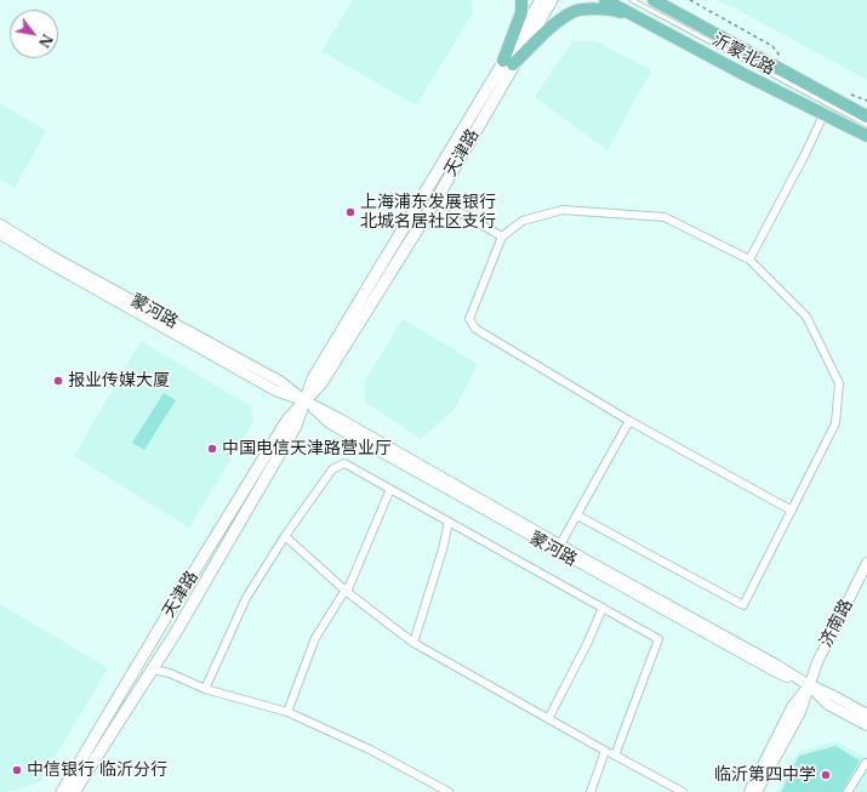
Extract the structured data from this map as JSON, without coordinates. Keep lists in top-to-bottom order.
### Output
{
  "streets": {
    "main road": ["沂蒙北路", "天津路"],
    "street": ["蒙河路", "济南路"]
  },
  "crossings": [
    ["天津路", "蒙河路"],
    ["蒙河路", "济南路"]
  ],
  "places": [
    "上海浦东发展银行 北城名居社区支行",
    "报业传媒大厦",
    "中国电信天津路营业厅",
    "中信银行 临沂分行",
    "临沂第四中学"
  ],
  "north": "bottom right"
}
